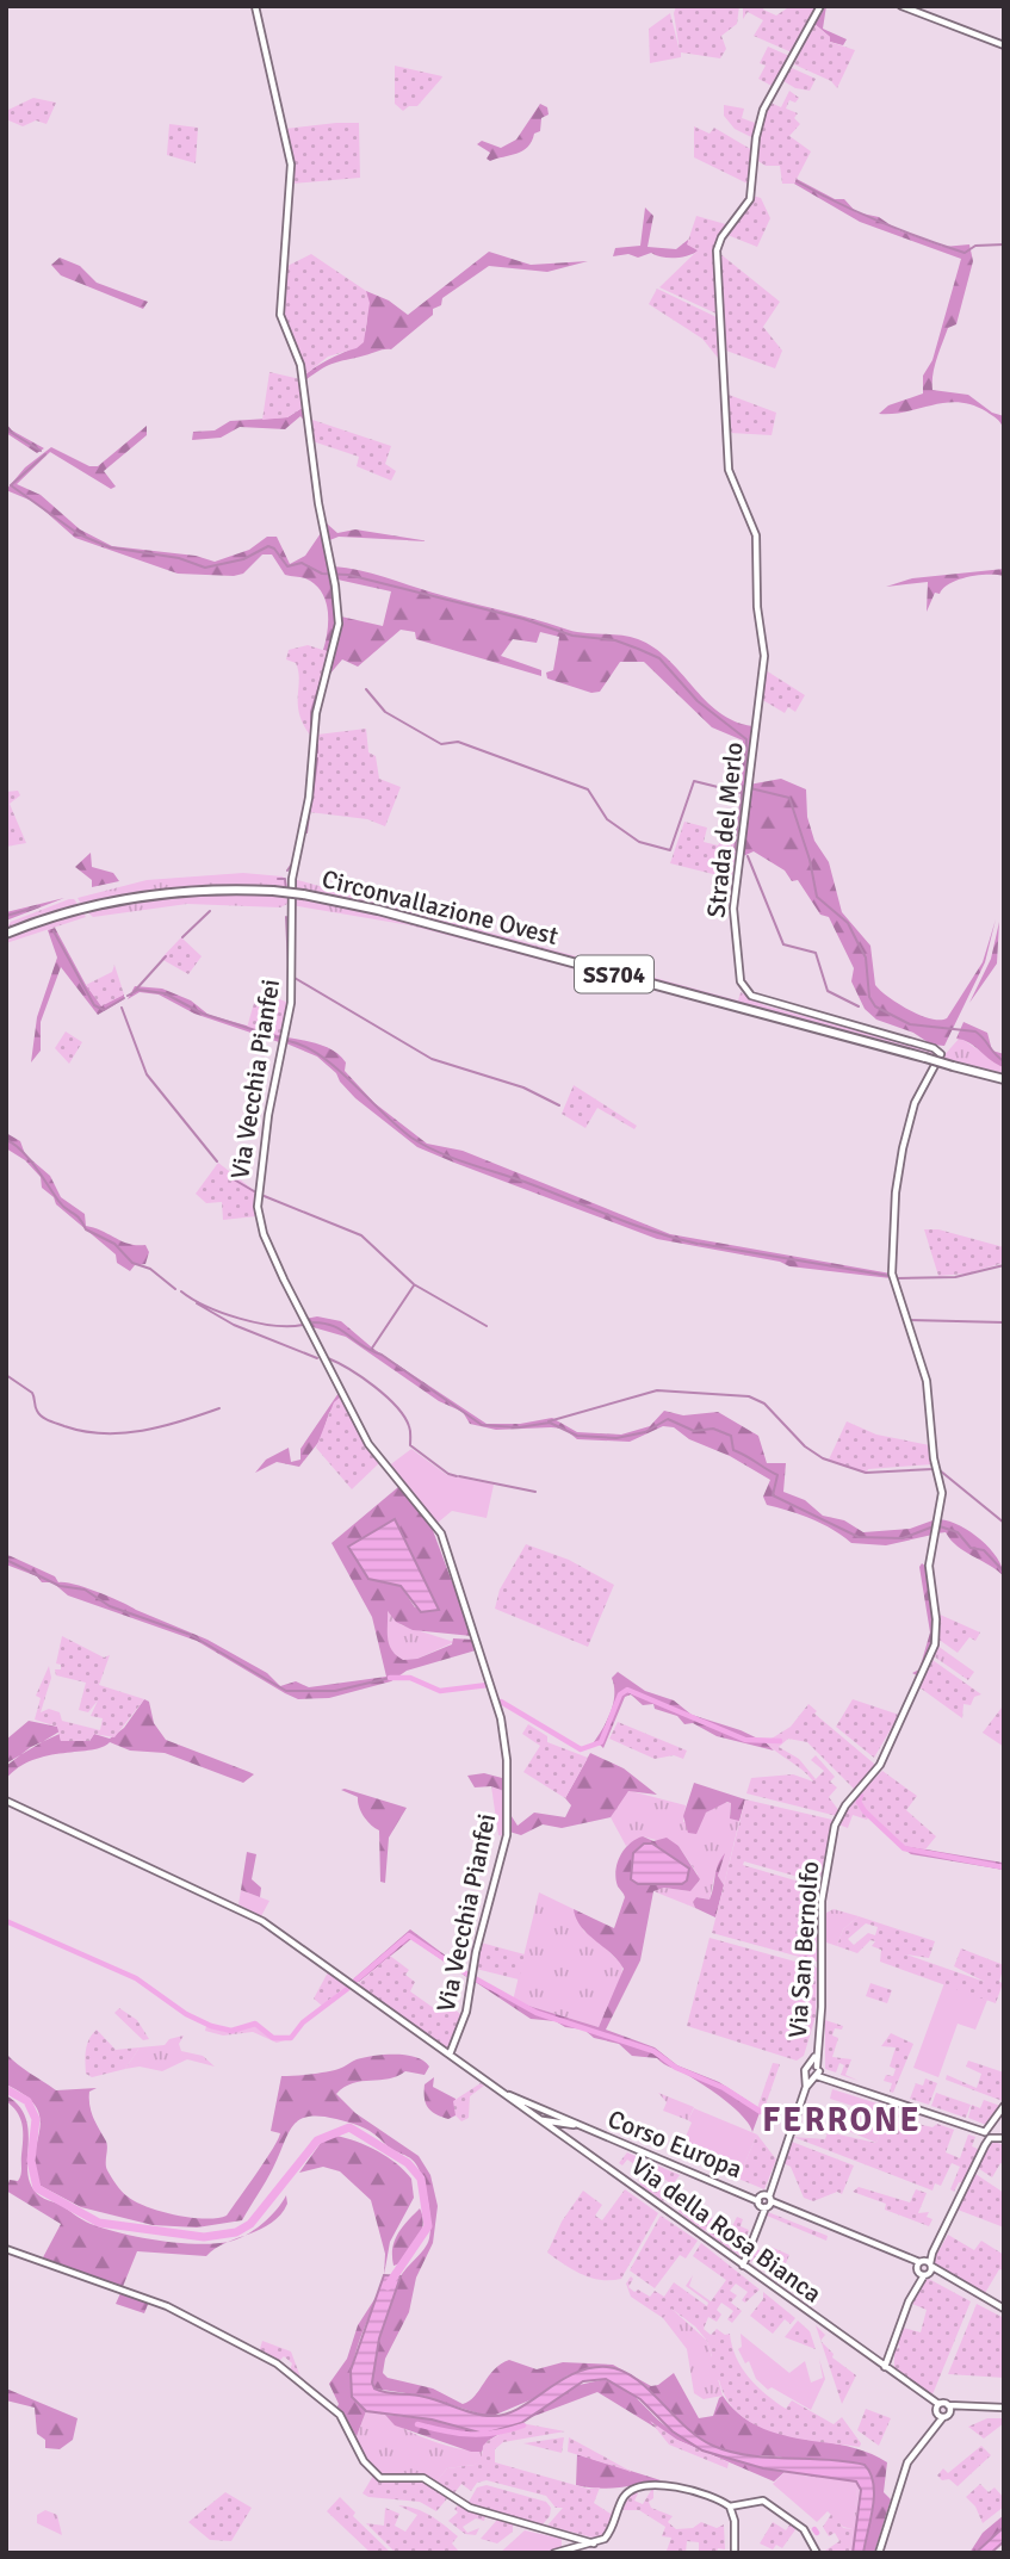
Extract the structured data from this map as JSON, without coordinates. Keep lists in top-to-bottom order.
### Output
{
  "streets": {
    "highway": ["Circonvallazione Ovest", "SS704"],
    "street": [
      "Strada del Merlo",
      "Via Vecchia Pianfei",
      "Via San Bernolfo",
      "Corso Europa",
      "Via della Rosa Bianca"
    ]
  },
  "crossings": [
    ["Strada del Merlo", "Via San Bernolfo"],
    ["Corso Europa", "Via della Rosa Bianca"]
  ],
  "districts": ["FERRONE"]
}
